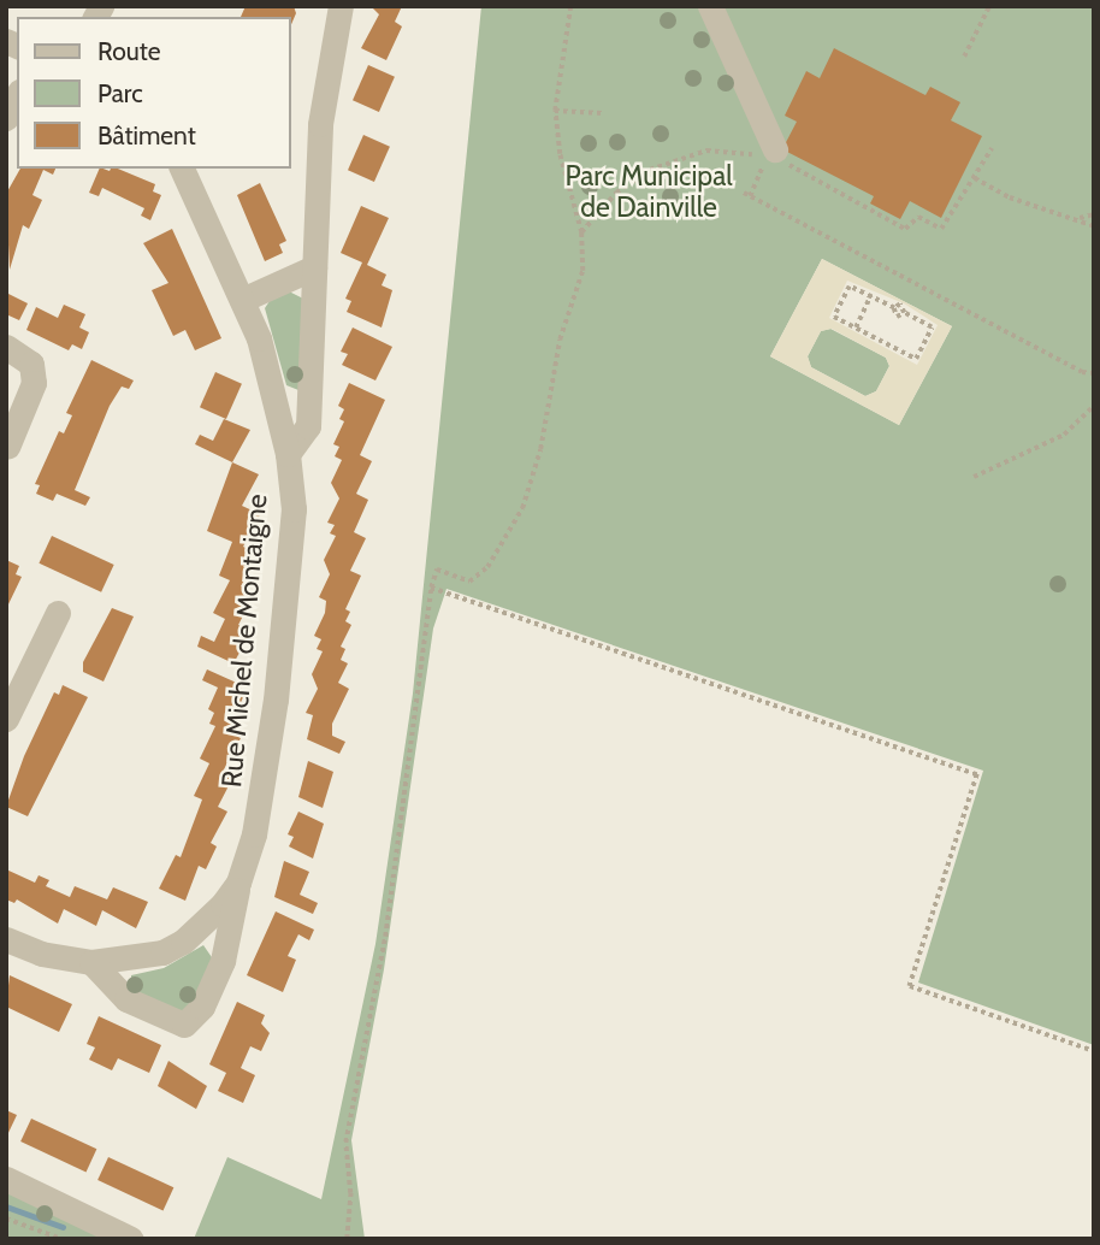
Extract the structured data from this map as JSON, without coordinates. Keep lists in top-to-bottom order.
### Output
{
  "streets": {
    "street": ["Rue Michel de Montaigne"]
  },
  "parks": ["Parc Municipal de Dainville"],
  "legend": ["Route", "Parc", "Bâtiment"]
}
